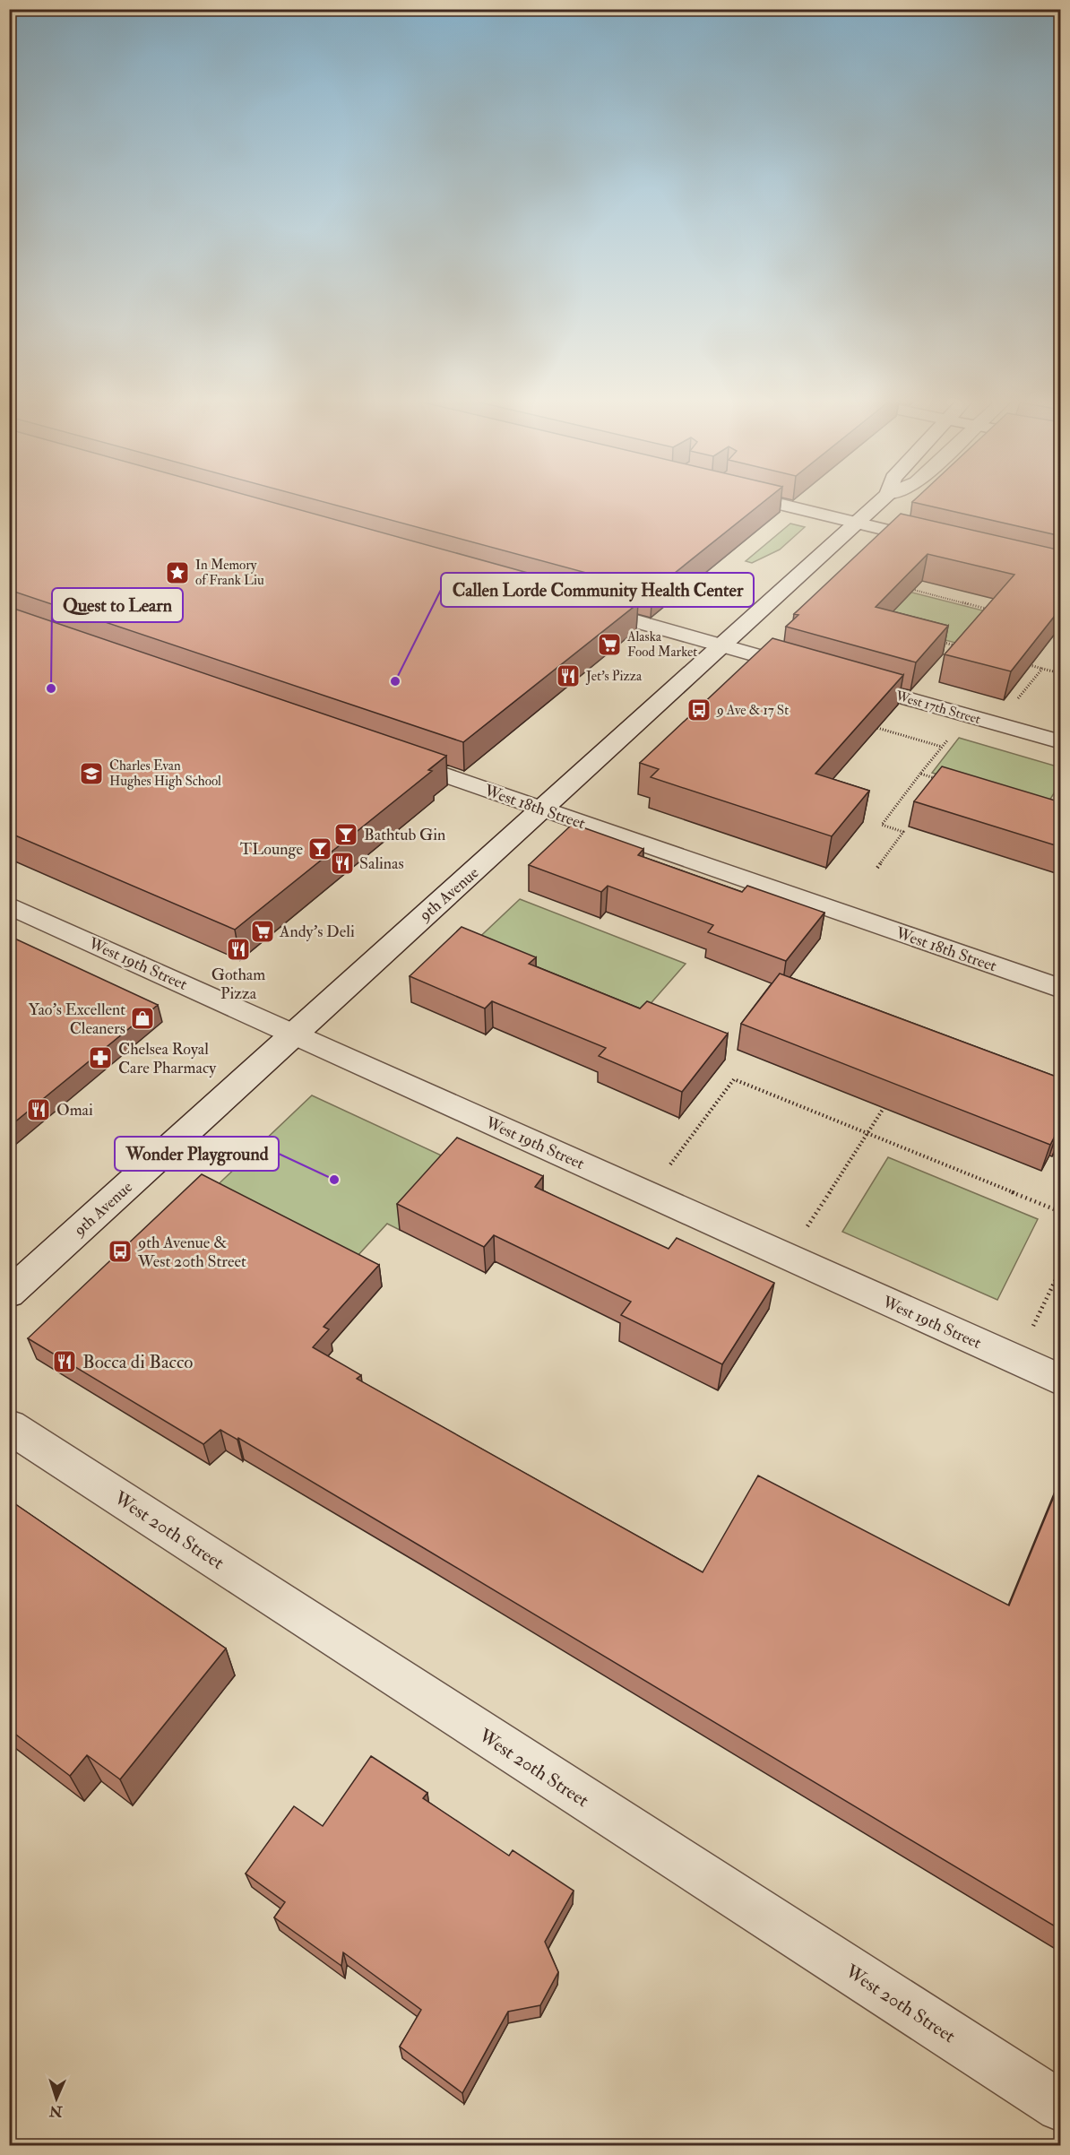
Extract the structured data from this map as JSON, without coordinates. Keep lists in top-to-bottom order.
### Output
{
  "streets": {
    "street": [
      "West 17th Street",
      "West 18th Street",
      "9th Avenue",
      "West 19th Street",
      "West 20th Street"
    ]
  },
  "crossings": [
    ["West 18th Street", "9th Avenue"],
    ["9th Avenue", "West 19th Street"]
  ],
  "places": {
    "place": ["In Memory of Frank Liu"],
    "supermarket": ["Alaska Food Market", "Andy's Deli"],
    "restaurant": [
      "Jet's Pizza",
      "Salinas",
      "Gotham Pizza",
      "Omai",
      "Bocca di Bacco"
    ],
    "other": ["Callen Lorde Community Health Center", "Quest to Learn", "Wonder Playground"],
    "bus stop": ["9 Ave & 17 St", "9th Avenue & West 20th Street"],
    "school or university": ["Charles Evan Hughes High School"],
    "bar": ["Bathtub Gin", "TLounge"],
    "shop": ["Yao's Excellent Cleaners"],
    "pharmacy": ["Chelsea Royal Care Pharmacy"]
  },
  "north": "bottom"
}
